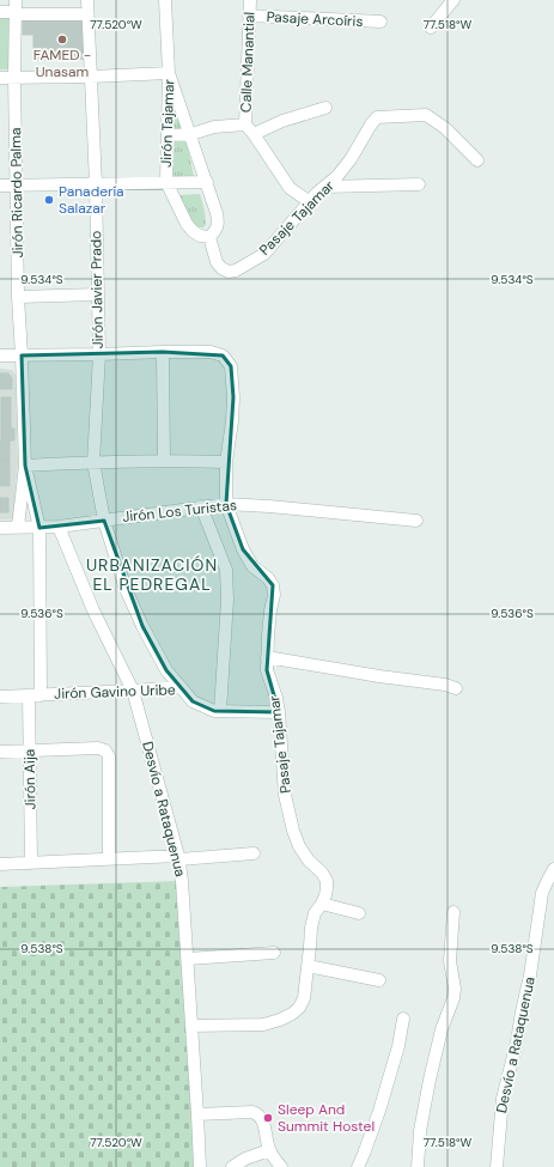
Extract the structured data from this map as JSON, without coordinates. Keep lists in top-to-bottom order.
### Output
{
  "streets": {
    "street": [
      "Pasaje Arcoíris",
      "Calle Manantial",
      "Jirón Tajamar",
      "Jirón Ricardo Palma",
      "Pasaje Tajamar",
      "Jirón Javier Prado",
      "Jirón Los Turistas",
      "Jirón Gavino Uribe",
      "Jirón Aija",
      "Desvío a Rataquenua"
    ]
  },
  "crossings": [
    ["Pasaje Arcoíris", "Calle Manantial"],
    ["Jirón Tajamar", "Pasaje Tajamar"],
    ["Jirón Ricardo Palma", "Jirón Los Turistas"],
    ["Jirón Ricardo Palma", "Jirón Aija"],
    ["Pasaje Tajamar", "Jirón Los Turistas"],
    ["Pasaje Tajamar", "Jirón Gavino Uribe"],
    ["Pasaje Tajamar", "Desvío a Rataquenua"],
    ["Jirón Javier Prado", "Jirón Los Turistas"],
    ["Jirón Javier Prado", "Jirón Gavino Uribe"],
    ["Jirón Los Turistas", "Jirón Aija"],
    ["Jirón Los Turistas", "Desvío a Rataquenua"],
    ["Jirón Gavino Uribe", "Jirón Aija"],
    ["Jirón Gavino Uribe", "Desvío a Rataquenua"]
  ],
  "districts": ["URBANIZACIÓN EL PEDREGAL"],
  "places": ["FAMED - Unasam", "Panadería Salazar", "Sleep And Summit Hostel"],
  "coordinates": [
    "77.520°W",
    "77.518°W",
    "9.534°S",
    "9.536°S",
    "9.538°S"
  ]
}
